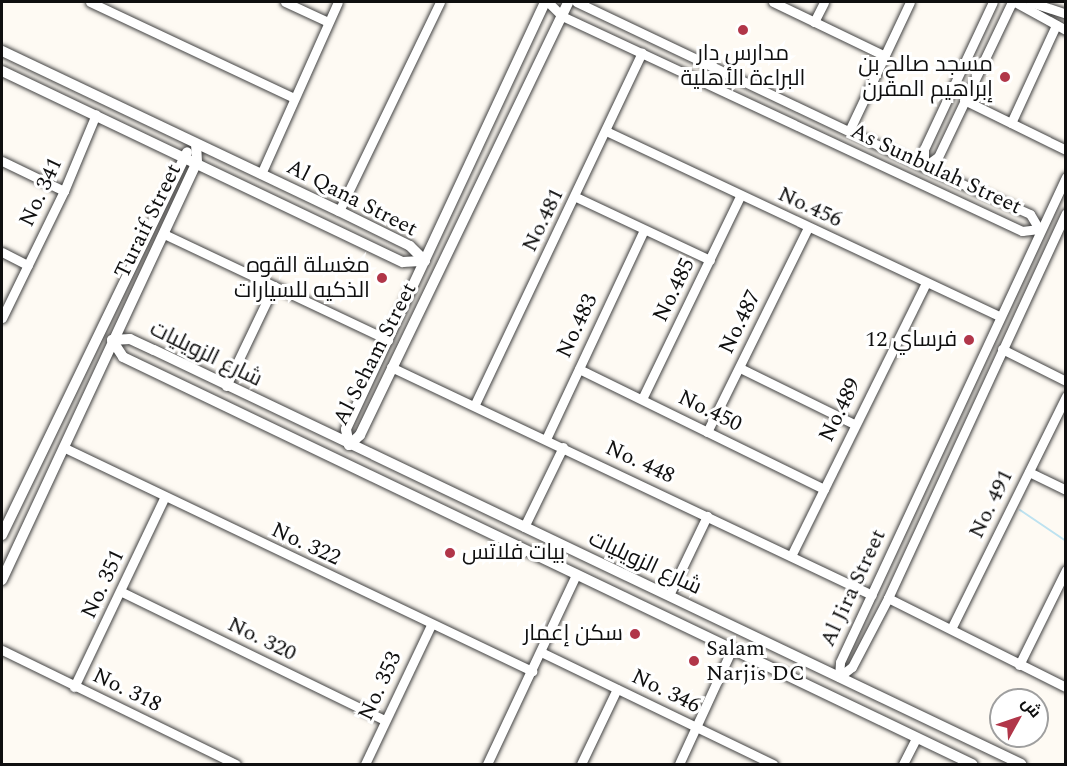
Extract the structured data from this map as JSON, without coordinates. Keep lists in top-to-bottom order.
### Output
{
  "streets": {
    "street": [
      "As Sunbulah Street",
      "No. 341",
      "Al Qana Street",
      "No.456",
      "No.481",
      "Turaif Street",
      "No.485",
      "No.487",
      "No.483",
      "شارع الزويليات",
      "Al Seham Street",
      "No.489",
      "No.450",
      "No. 448",
      "No. 491",
      "No. 322",
      "No. 351",
      "Al Jira Street",
      "No. 320",
      "No. 353",
      "No. 318",
      "No. 346"
    ]
  },
  "crossings": [
    ["As Sunbulah Street", "No.481"],
    ["As Sunbulah Street", "Al Seham Street"],
    ["As Sunbulah Street", "Al Jira Street"],
    ["No. 341", "Al Qana Street"],
    ["Al Qana Street", "Turaif Street"],
    ["Al Qana Street", "Al Seham Street"],
    ["No.456", "No.481"],
    ["No.456", "No.485"],
    ["No.456", "No.487"],
    ["No.456", "No.489"],
    ["No.456", "Al Jira Street"],
    ["No.481", "No. 448"],
    ["Turaif Street", "شارع الزويليات"],
    ["Turaif Street", "No. 322"],
    ["No.485", "No.450"],
    ["No.487", "No.450"],
    ["No.483", "No.450"],
    ["No.483", "No. 448"],
    ["شارع الزويليات", "Al Seham Street"],
    ["شارع الزويليات", "Al Jira Street"],
    ["Al Seham Street", "No. 448"],
    ["No.489", "No.450"],
    ["No.489", "No. 448"],
    ["No. 448", "Al Jira Street"],
    ["No. 322", "No. 351"],
    ["No. 322", "No. 353"],
    ["No. 351", "No. 320"],
    ["No. 351", "No. 318"],
    ["No. 320", "No. 353"]
  ],
  "places": [
    "مدارس دار البراءة الأهلية",
    "مسجد صالح بن إبراهيم المقرن",
    "مغسلة القوه الذكيه للسيارات",
    "فرساي 12",
    "بيات فلاتس",
    "سكن إعمار",
    "Salam Narjis DC"
  ],
  "north": "top right"
}
